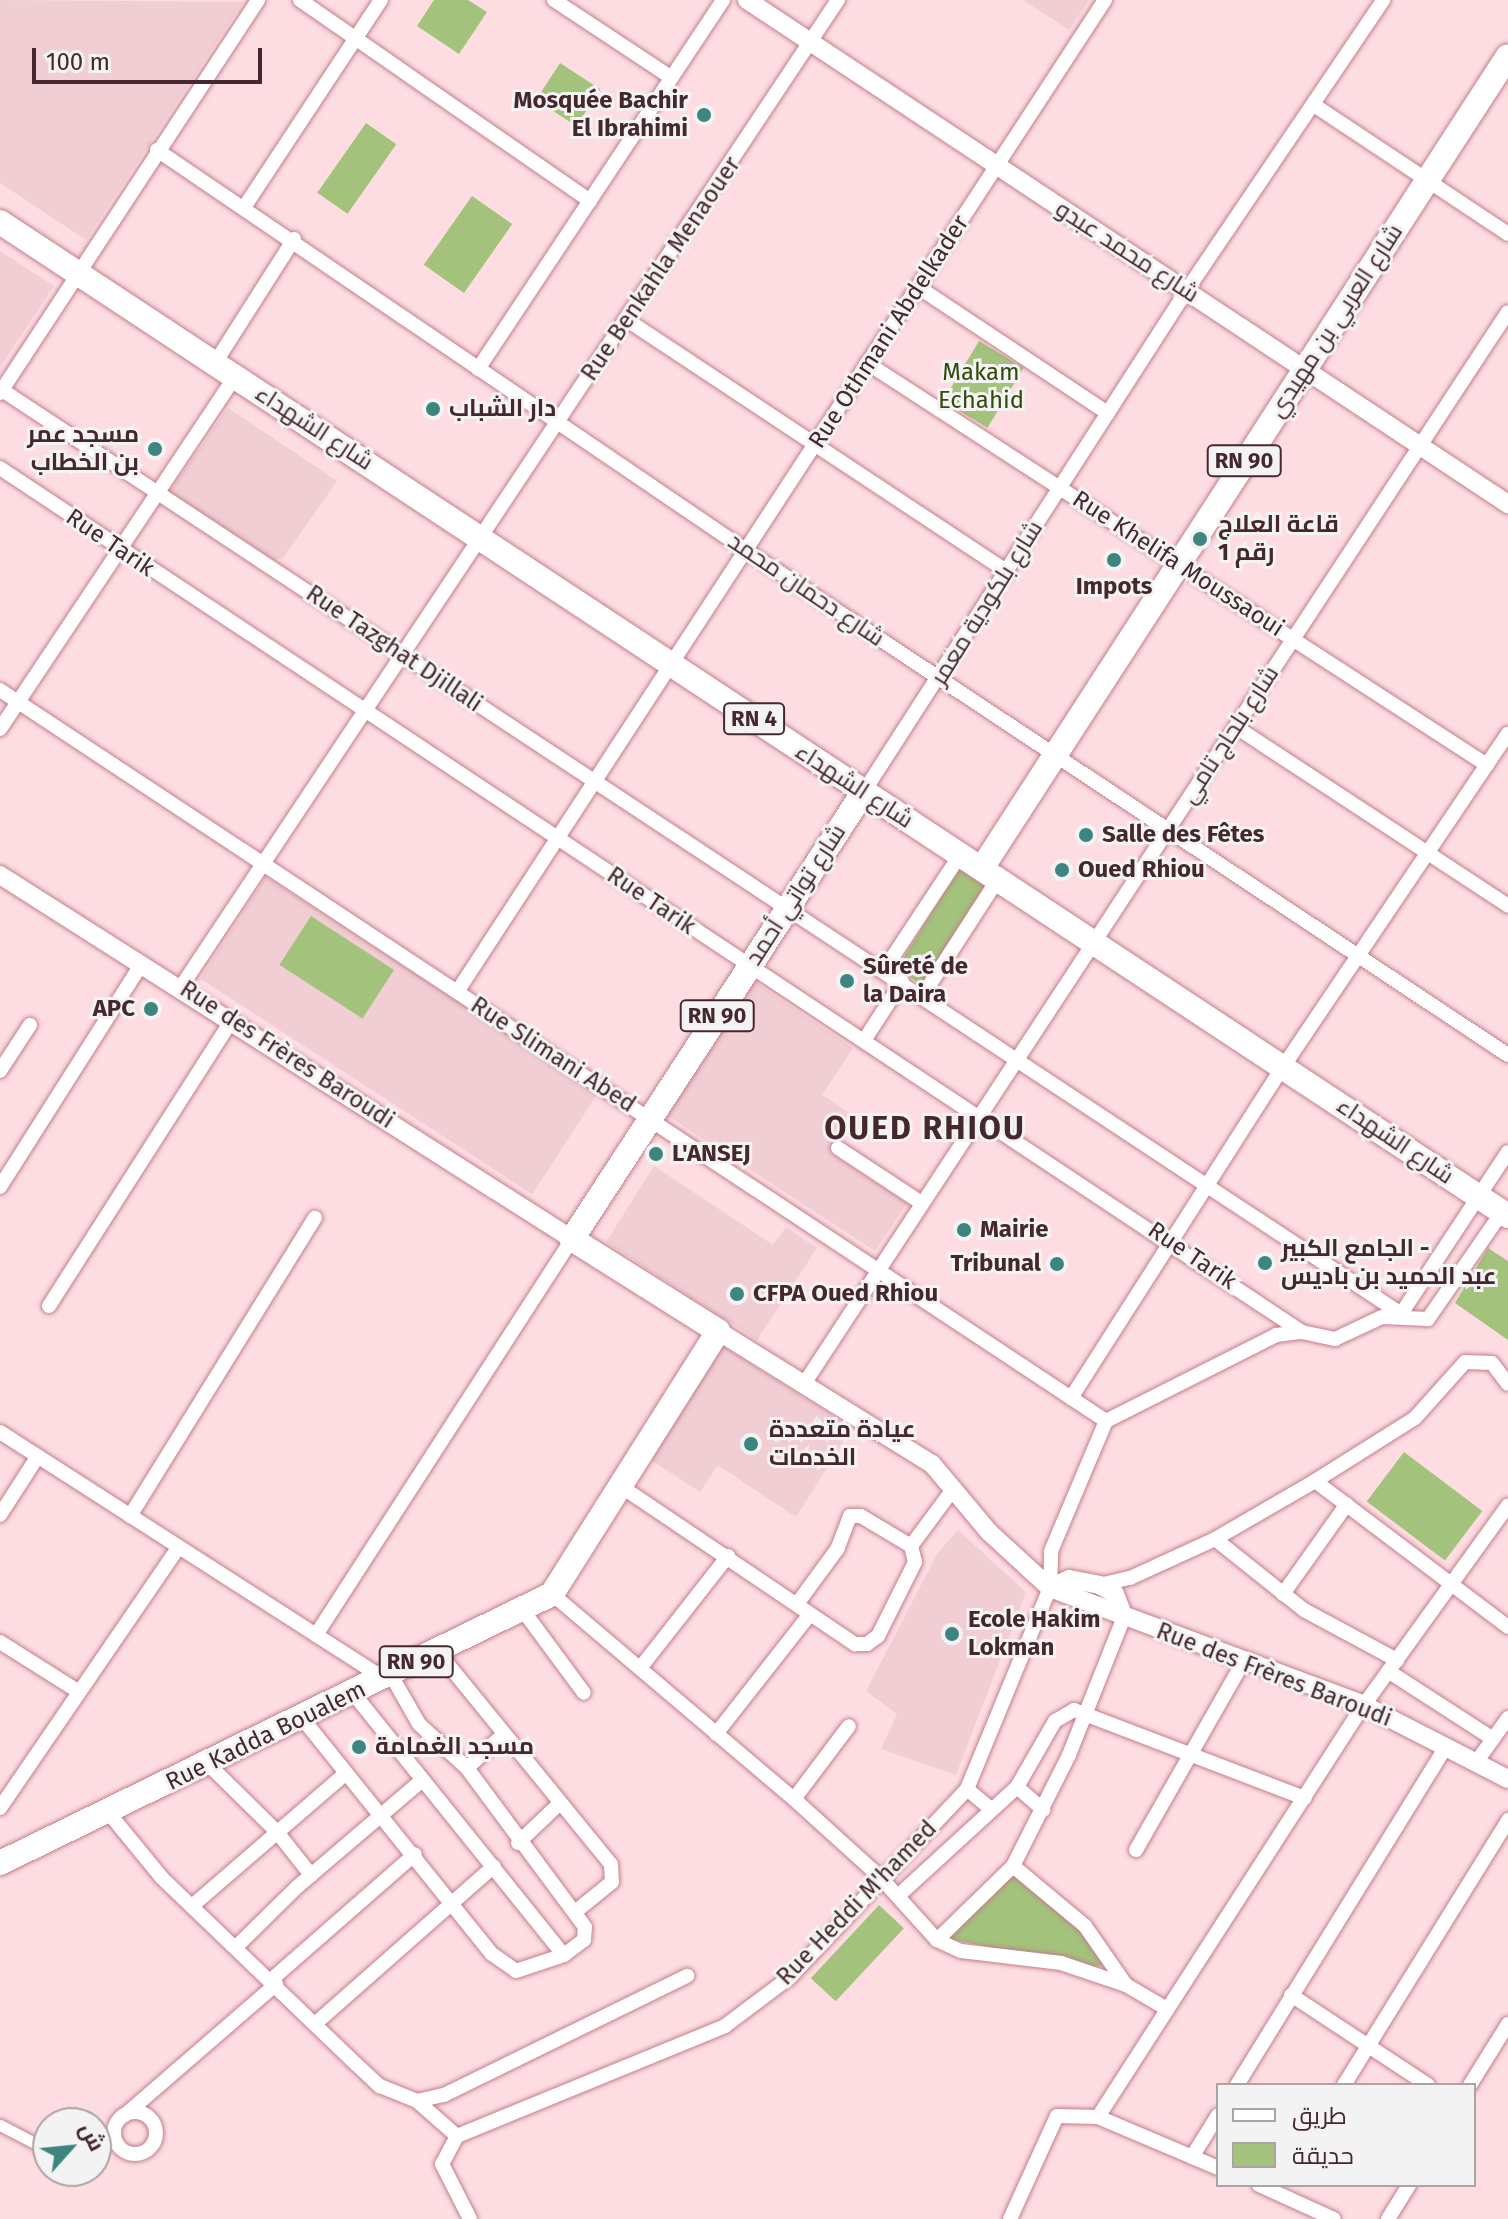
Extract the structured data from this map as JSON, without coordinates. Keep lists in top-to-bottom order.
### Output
{
  "streets": {
    "main road": [
      "شارع العربي بن مهيدي",
      "شارع الشهداء",
      "RN 90",
      "RN 4",
      "شارع تواتي أحمد",
      "Rue Kadda Boualem"
    ],
    "street": [
      "شارع محمد عبدو",
      "Rue Benkahla Menaouer",
      "Rue Othmani Abdelkader",
      "Rue Tarik",
      "Rue Khelifa Moussaoui",
      "شارع دحمان محمد",
      "شارع بلكودية معمر",
      "Rue Tazghat Djillali",
      "شارع بلحاج تامي",
      "Rue des Frères Baroudi",
      "Rue Slimani Abed",
      "Rue Heddi M'hamed"
    ]
  },
  "crossings": [
    ["شارع محمد عبدو", "Rue Benkahla Menaouer"],
    ["شارع محمد عبدو", "شارع العربي بن مهيدي"],
    ["شارع محمد عبدو", "Rue Othmani Abdelkader"],
    ["شارع محمد عبدو", "شارع بلكودية معمر"],
    ["شارع محمد عبدو", "شارع بلحاج تامي"],
    ["Rue Benkahla Menaouer", "شارع الشهداء"],
    ["Rue Benkahla Menaouer", "Rue Tarik"],
    ["Rue Benkahla Menaouer", "شارع دحمان محمد"],
    ["Rue Benkahla Menaouer", "Rue Tazghat Djillali"],
    ["Rue Benkahla Menaouer", "Rue des Frères Baroudi"],
    ["Rue Benkahla Menaouer", "Rue Slimani Abed"],
    ["شارع العربي بن مهيدي", "شارع الشهداء"],
    ["شارع العربي بن مهيدي", "Rue Khelifa Moussaoui"],
    ["شارع العربي بن مهيدي", "شارع دحمان محمد"],
    ["Rue Othmani Abdelkader", "شارع الشهداء"],
    ["Rue Othmani Abdelkader", "Rue Tarik"],
    ["Rue Othmani Abdelkader", "Rue Khelifa Moussaoui"],
    ["Rue Othmani Abdelkader", "شارع دحمان محمد"],
    ["Rue Othmani Abdelkader", "Rue Tazghat Djillali"],
    ["Rue Othmani Abdelkader", "Rue Slimani Abed"],
    ["شارع الشهداء", "شارع بلكودية معمر"],
    ["شارع الشهداء", "شارع بلحاج تامي"],
    ["شارع الشهداء", "شارع تواتي أحمد"],
    ["Rue Tarik", "شارع بلحاج تامي"],
    ["Rue Tarik", "شارع تواتي أحمد"],
    ["Rue Khelifa Moussaoui", "شارع بلكودية معمر"],
    ["Rue Khelifa Moussaoui", "شارع بلحاج تامي"],
    ["شارع دحمان محمد", "شارع بلكودية معمر"],
    ["شارع دحمان محمد", "شارع بلحاج تامي"],
    ["شارع بلكودية معمر", "شارع تواتي أحمد"],
    ["Rue Tazghat Djillali", "شارع تواتي أحمد"],
    ["شارع بلحاج تامي", "Rue Slimani Abed"],
    ["شارع تواتي أحمد", "Rue des Frères Baroudi"],
    ["شارع تواتي أحمد", "Rue Slimani Abed"],
    ["Rue des Frères Baroudi", "Rue Heddi M'hamed"],
    ["Rue Slimani Abed", "Rue Heddi M'hamed"]
  ],
  "districts": ["OUED RHIOU"],
  "parks": ["Makam Echahid"],
  "places": [
    "Mosquée Bachir El Ibrahimi",
    "دار الشباب",
    "مسجد عمر بن الخطاب",
    "قاعة العلاج رقم 1",
    "Impots",
    "Salle des Fêtes",
    "Oued Rhiou",
    "Sûreté de la Daira",
    "APC",
    "L'ANSEJ",
    "Mairie",
    "الجامع الكبير - عبد الحميد بن باديس",
    "Tribunal",
    "CFPA Oued Rhiou",
    "عيادة متعددة الخدمات",
    "Ecole Hakim Lokman",
    "مسجد الغمامة"
  ],
  "legend": ["طريق", "حديقة"],
  "scale_bar": "100 m",
  "north": "top right"
}
